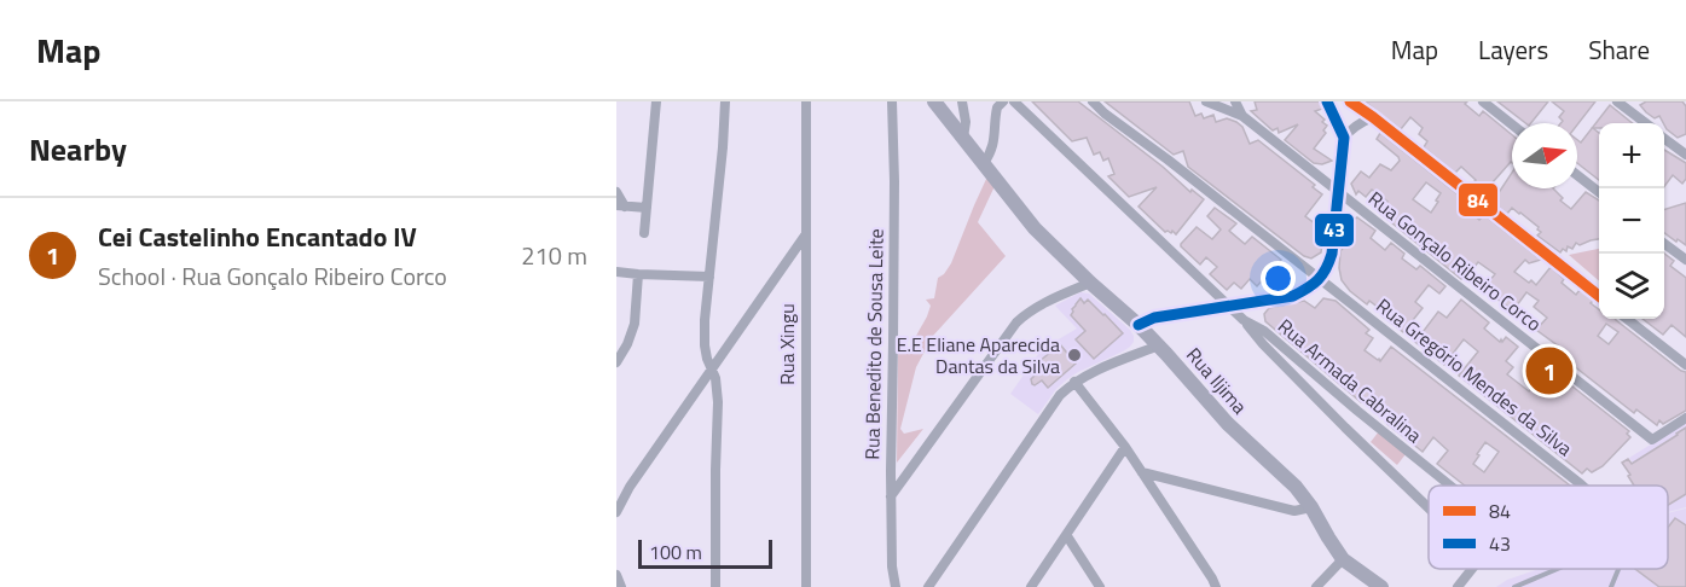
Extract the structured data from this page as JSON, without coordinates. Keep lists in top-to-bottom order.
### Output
{
  "streets": {
    "main road": ["Rua Iljima"],
    "street": [
      "Rua Gonçalo Ribeiro Corco",
      "Rua Xingu",
      "Rua Benedito de Sousa Leite",
      "Rua Gregório Mendes da Silva",
      "Rua Armada Cabralina"
    ]
  },
  "places": ["E.E Eliane Aparecida Dantas da Silva"],
  "lines": ["transit line 84", "transit line 43"],
  "legend": ["84", "43"],
  "scale_bar": "100 m",
  "north": "right",
  "page": {
    "header": "Map",
    "nav": ["Map", "Layers", "Share"],
    "heading": "Nearby",
    "map_buttons": ["+", "−"],
    "list": [
      {
        "mark": "1",
        "name": "Cei Castelinho Encantado IV",
        "note": "School · Rua Gonçalo Ribeiro Corco",
        "value": "210 m"
      }
    ],
    "pins": "1",
    "scale": "100 m"
  }
}
